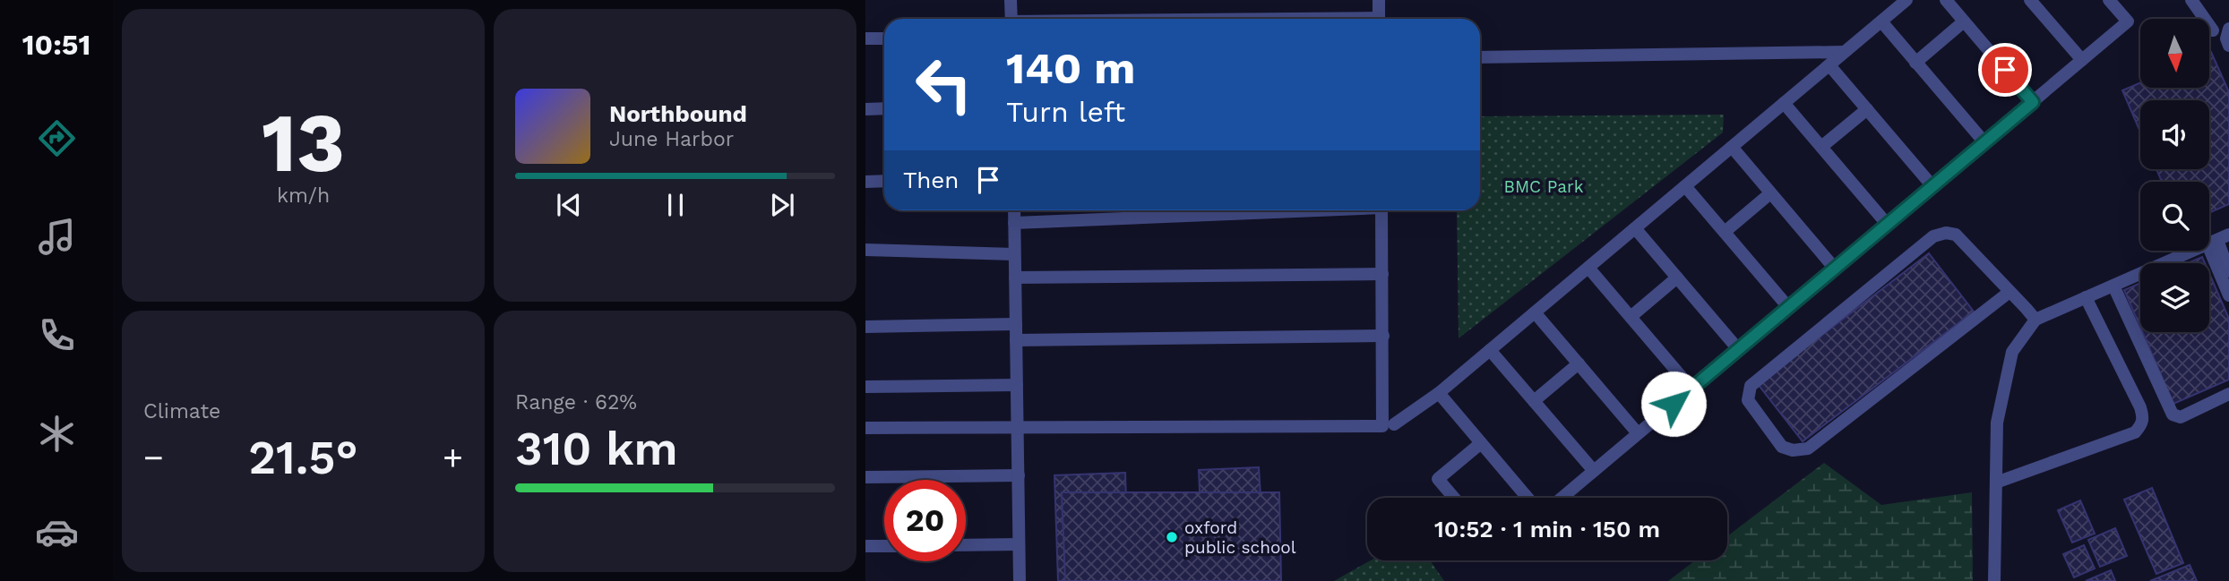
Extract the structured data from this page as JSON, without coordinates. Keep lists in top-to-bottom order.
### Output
{
  "parks": ["BMC Park"],
  "places": ["oxford public school"],
  "north": "bottom",
  "page": {
    "tabs": "10:51",
    "tile": [
      ["13", "km/h"],
      "Climate",
      ["Range · 62%", "310 km"]
    ],
    "turn": ["140 m", "Turn left"],
    "song": ["Northbound", "June Harbor"],
    "then": "Then",
    "heat": ["−", "21.5°", "+"],
    "limit": "20",
    "trip": "10:52 · 1 min · 150 m"
  }
}
